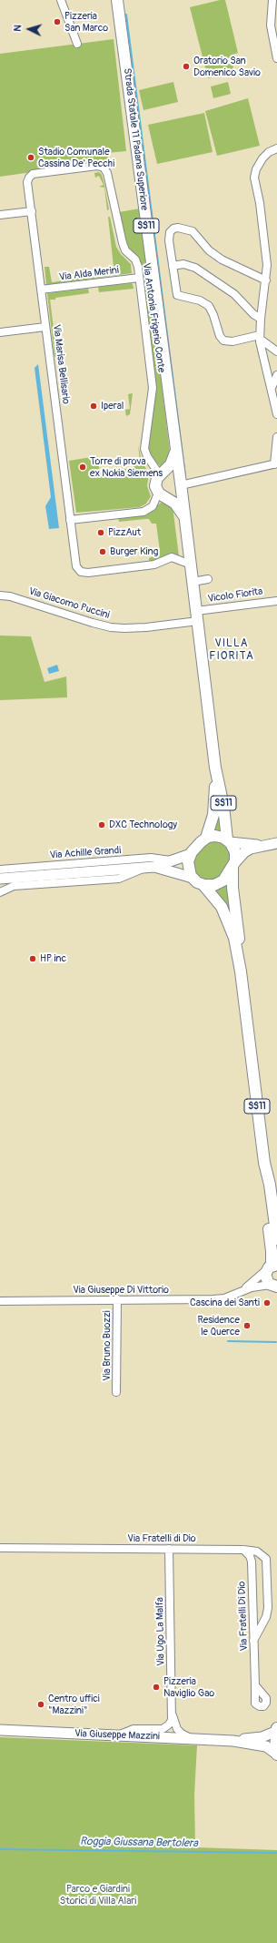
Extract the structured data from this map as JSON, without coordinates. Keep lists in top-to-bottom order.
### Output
{
  "streets": {
    "main road": ["Strada Statale 11 Padana Superiore", "SS11"],
    "street": [
      "Via Alda Merini",
      "Via Antonia Frigerio Conte",
      "Via Marisa Bellisario",
      "Vicolo Fiorita",
      "Via Giacomo Puccini",
      "Via Achille Grandi",
      "Via Giuseppe Di Vittorio",
      "Via Bruno Buozzi",
      "Via Fratelli di Dio",
      "Via Fratelli Di Dio",
      "Via Ugo La Malfa",
      "Via Giuseppe Mazzini"
    ]
  },
  "crossings": [
    ["Strada Statale 11 Padana Superiore", "SS11"],
    ["Strada Statale 11 Padana Superiore", "Via Antonia Frigerio Conte"],
    ["Strada Statale 11 Padana Superiore", "Via Marisa Bellisario"],
    ["Strada Statale 11 Padana Superiore", "Vicolo Fiorita"],
    ["Strada Statale 11 Padana Superiore", "Via Giacomo Puccini"],
    ["SS11", "Via Giuseppe Di Vittorio"],
    ["Via Alda Merini", "Via Antonia Frigerio Conte"],
    ["Via Alda Merini", "Via Marisa Bellisario"],
    ["Via Antonia Frigerio Conte", "Via Marisa Bellisario"],
    ["Vicolo Fiorita", "Via Giacomo Puccini"],
    ["Via Giuseppe Di Vittorio", "Via Bruno Buozzi"],
    ["Via Fratelli di Dio", "Via Fratelli Di Dio"],
    ["Via Fratelli di Dio", "Via Ugo La Malfa"],
    ["Via Ugo La Malfa", "Via Giuseppe Mazzini"]
  ],
  "districts": ["VILLA FIORITA"],
  "water": ["Roggia Giussana Bertolera"],
  "parks": ["Parco e Giardini Storici di Villa Alari"],
  "places": [
    "Pizzeria San Marco",
    "Oratorio San Domenico Savio",
    "Stadio Comunale Cassina De' Pecchi",
    "Iperal",
    "Torre di prova ex Nokia Siemens",
    "PizzAut",
    "Burger King",
    "DXC Technology",
    "HP inc",
    "Cascina dei Santi",
    "Residence le Querce",
    "Pizzeria Naviglio Gao",
    "Centro uffici \"Mazzini\""
  ],
  "north": "left"
}
